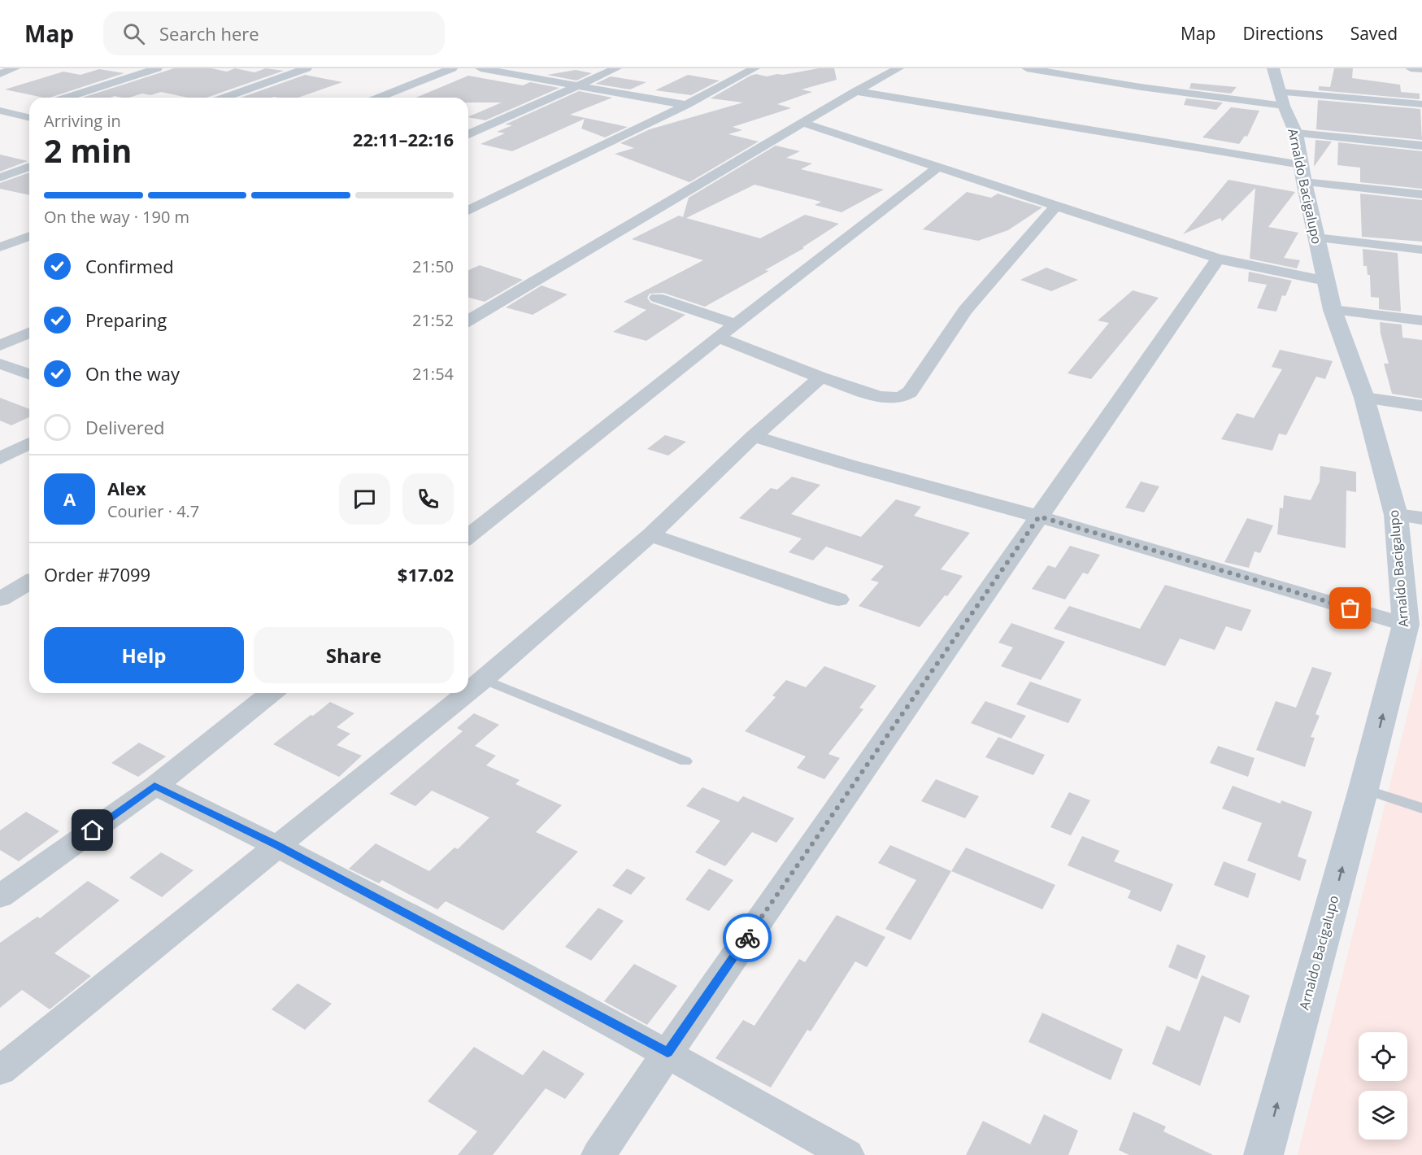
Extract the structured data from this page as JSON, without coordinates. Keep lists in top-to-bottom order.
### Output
{
  "streets": {
    "street": ["Arnaldo Bacigalupo"]
  },
  "one_way": ["Arnaldo Bacigalupo"],
  "page": {
    "header": "Map",
    "search": "Search here",
    "nav": ["Map", "Directions", "Saved"],
    "heading": ["2 min", "Arriving in", "22:11–22:16"],
    "panel": [
      "Alex",
      "Courier · 4.7",
      "Order #7099",
      "$17.02"
    ],
    "bar": "On the way · 190 m",
    "list": [
      ["Confirmed", "21:50"],
      ["Preparing", "21:52"],
      ["On the way", "21:54"],
      "Delivered"
    ],
    "round": "A",
    "buttons": ["Help", "Share"]
  }
}
